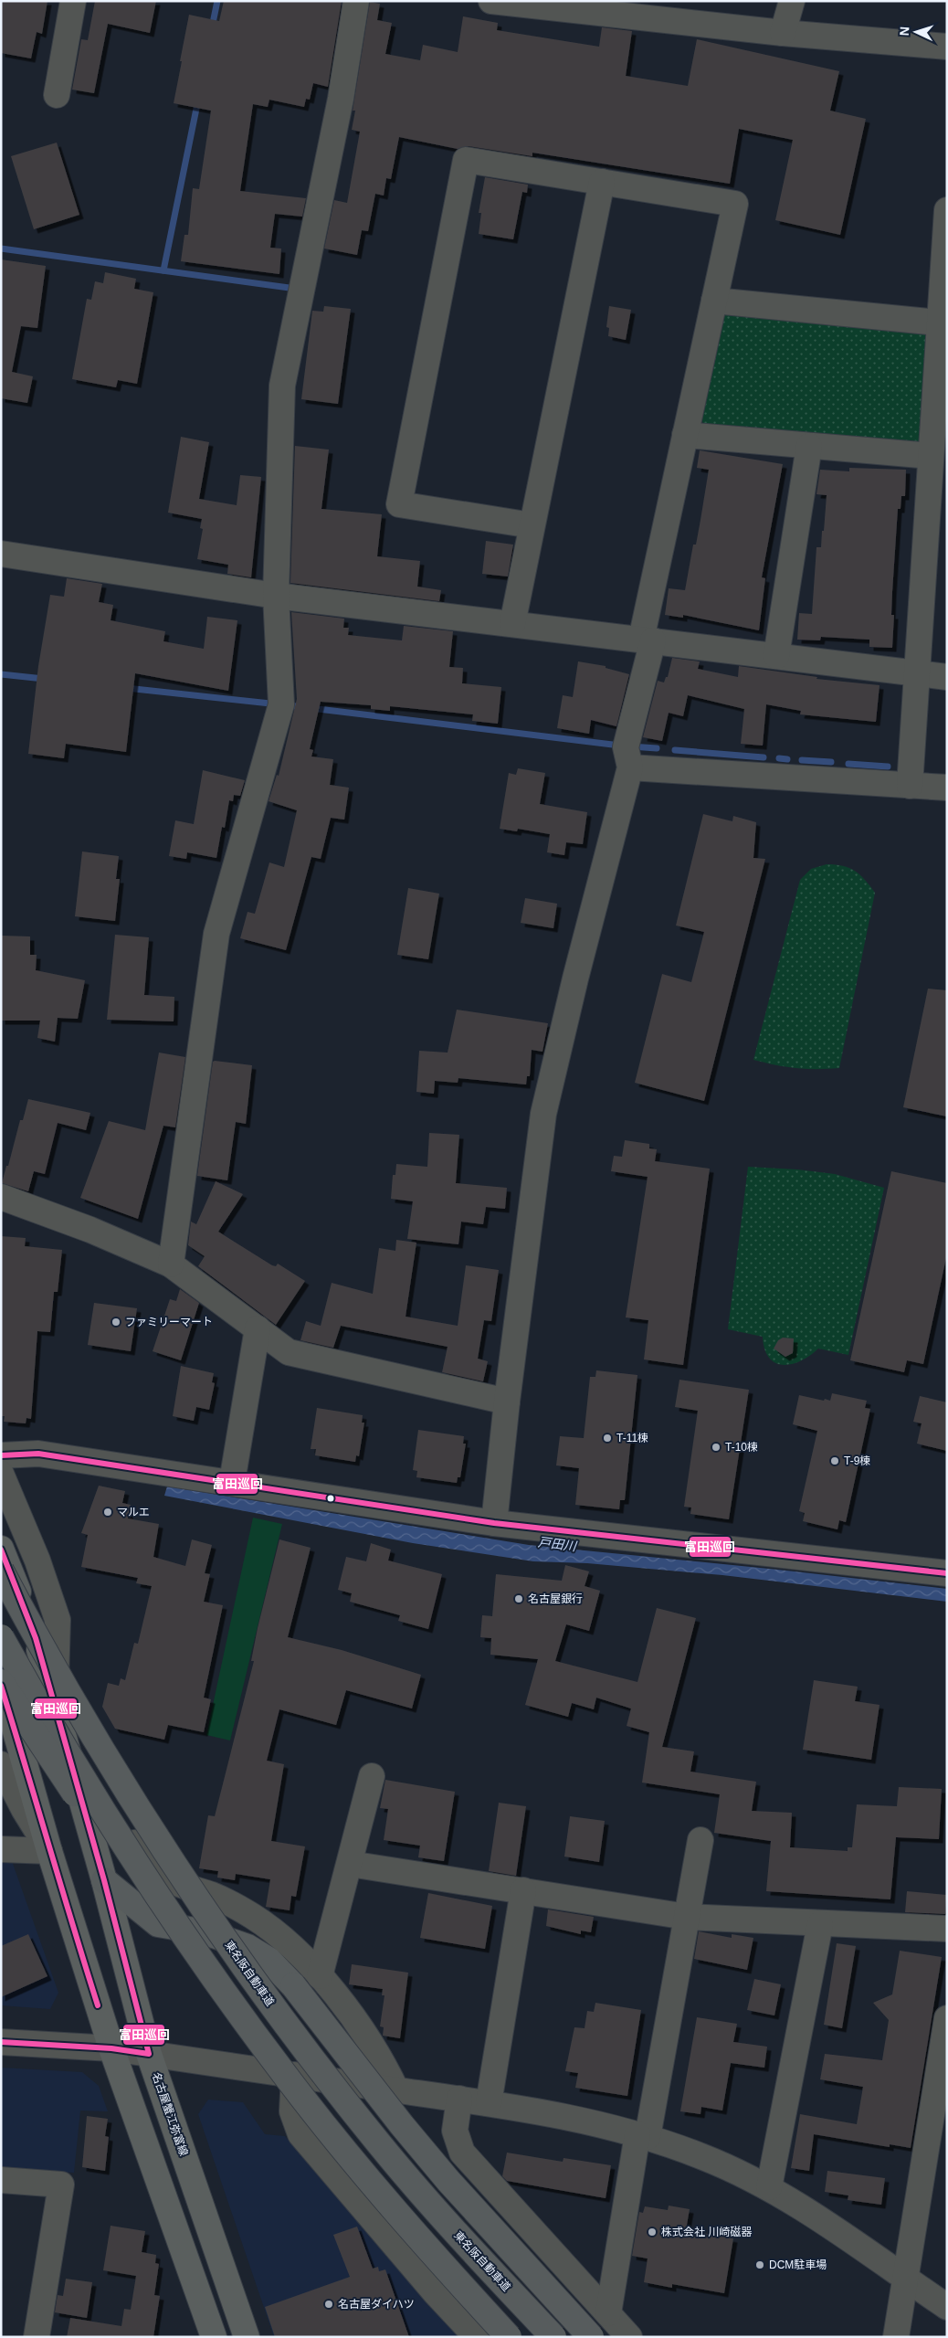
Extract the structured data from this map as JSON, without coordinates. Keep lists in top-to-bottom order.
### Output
{
  "streets": {
    "highway": ["東名阪自動車道"],
    "main road": ["名古屋蟹江弥富線"]
  },
  "water": ["戸田川"],
  "places": [
    "ファミリーマート",
    "T-11棟",
    "T-10棟",
    "T-9棟",
    "マルエ",
    "名古屋銀行",
    "株式会社 川崎磁器",
    "DCM駐車場",
    "名古屋ダイハツ"
  ],
  "lines": ["transit line 富田巡回"],
  "north": "left"
}
